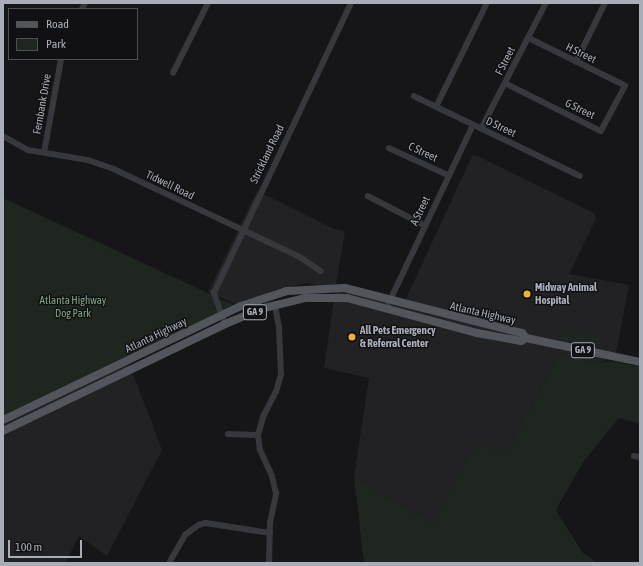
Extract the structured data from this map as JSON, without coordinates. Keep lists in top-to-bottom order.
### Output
{
  "streets": {
    "main road": ["GA 9", "Atlanta Highway"],
    "street": [
      "H Street",
      "F Street",
      "Fernbank Drive",
      "G Street",
      "D Street",
      "C Street",
      "Strickland Road",
      "Tidwell Road",
      "A Street"
    ]
  },
  "crossings": [
    ["H Street", "F Street"],
    ["H Street", "G Street"],
    ["F Street", "G Street"],
    ["F Street", "D Street"],
    ["Fernbank Drive", "Tidwell Road"],
    ["D Street", "A Street"],
    ["C Street", "A Street"],
    ["Strickland Road", "Tidwell Road"],
    ["Strickland Road", "Atlanta Highway"],
    ["A Street", "Atlanta Highway"],
    ["GA 9", "Atlanta Highway"]
  ],
  "parks": ["Atlanta Highway Dog Park"],
  "places": ["Midway Animal Hospital", "All Pets Emergency & Referral Center"],
  "legend": ["Road", "Park"],
  "scale_bar": "100 m"
}
